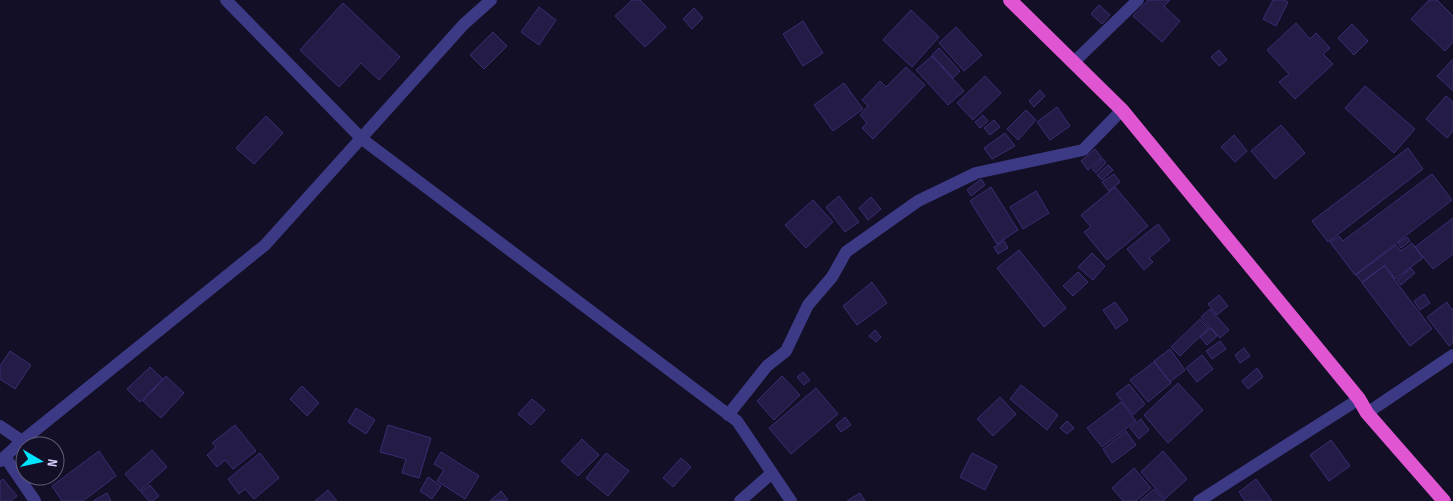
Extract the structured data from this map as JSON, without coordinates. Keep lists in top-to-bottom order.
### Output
{
  "north": "right"
}
